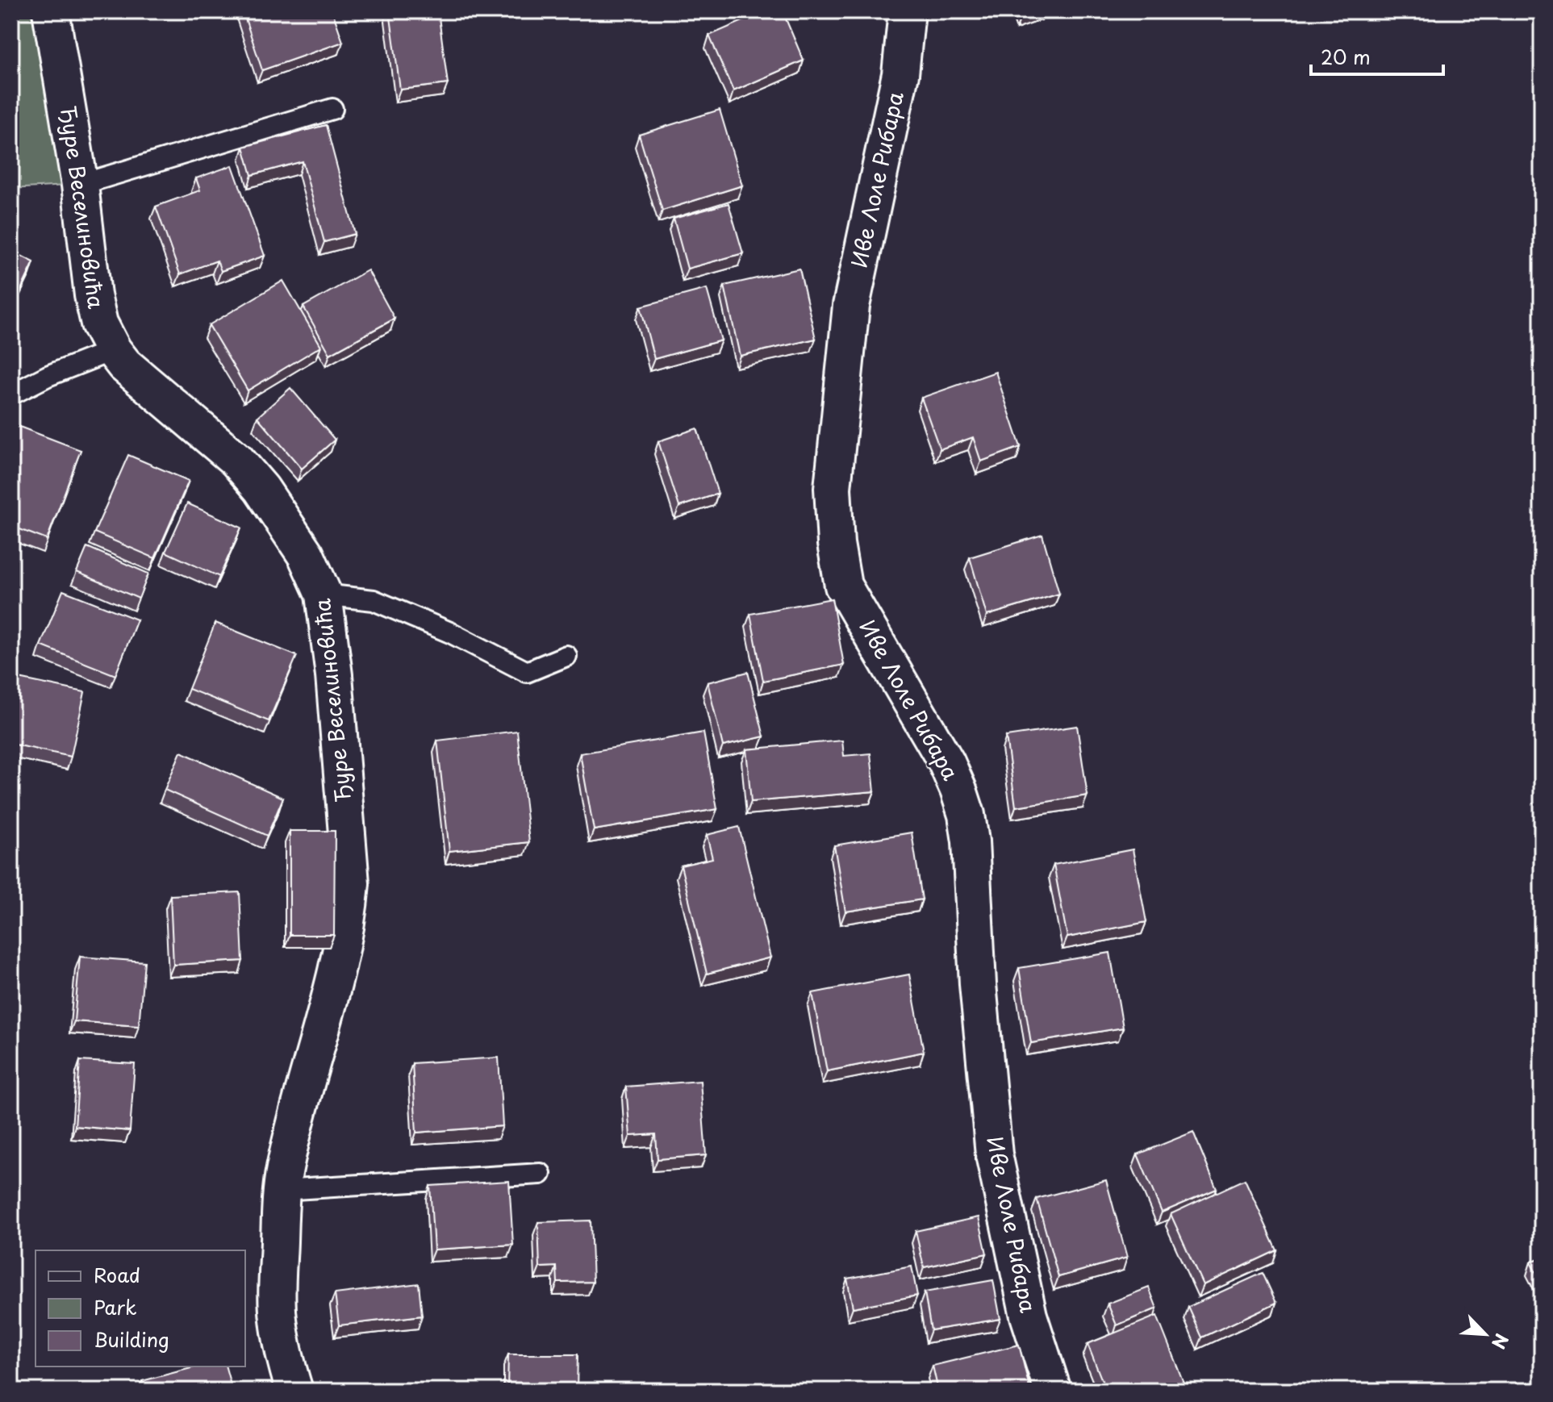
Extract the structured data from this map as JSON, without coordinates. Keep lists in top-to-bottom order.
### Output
{
  "streets": {
    "street": ["Иве Лоле Рибара", "Ђуре Веселиновића"]
  },
  "legend": ["Road", "Park", "Building"],
  "scale_bar": "20 m",
  "north": "bottom right"
}
